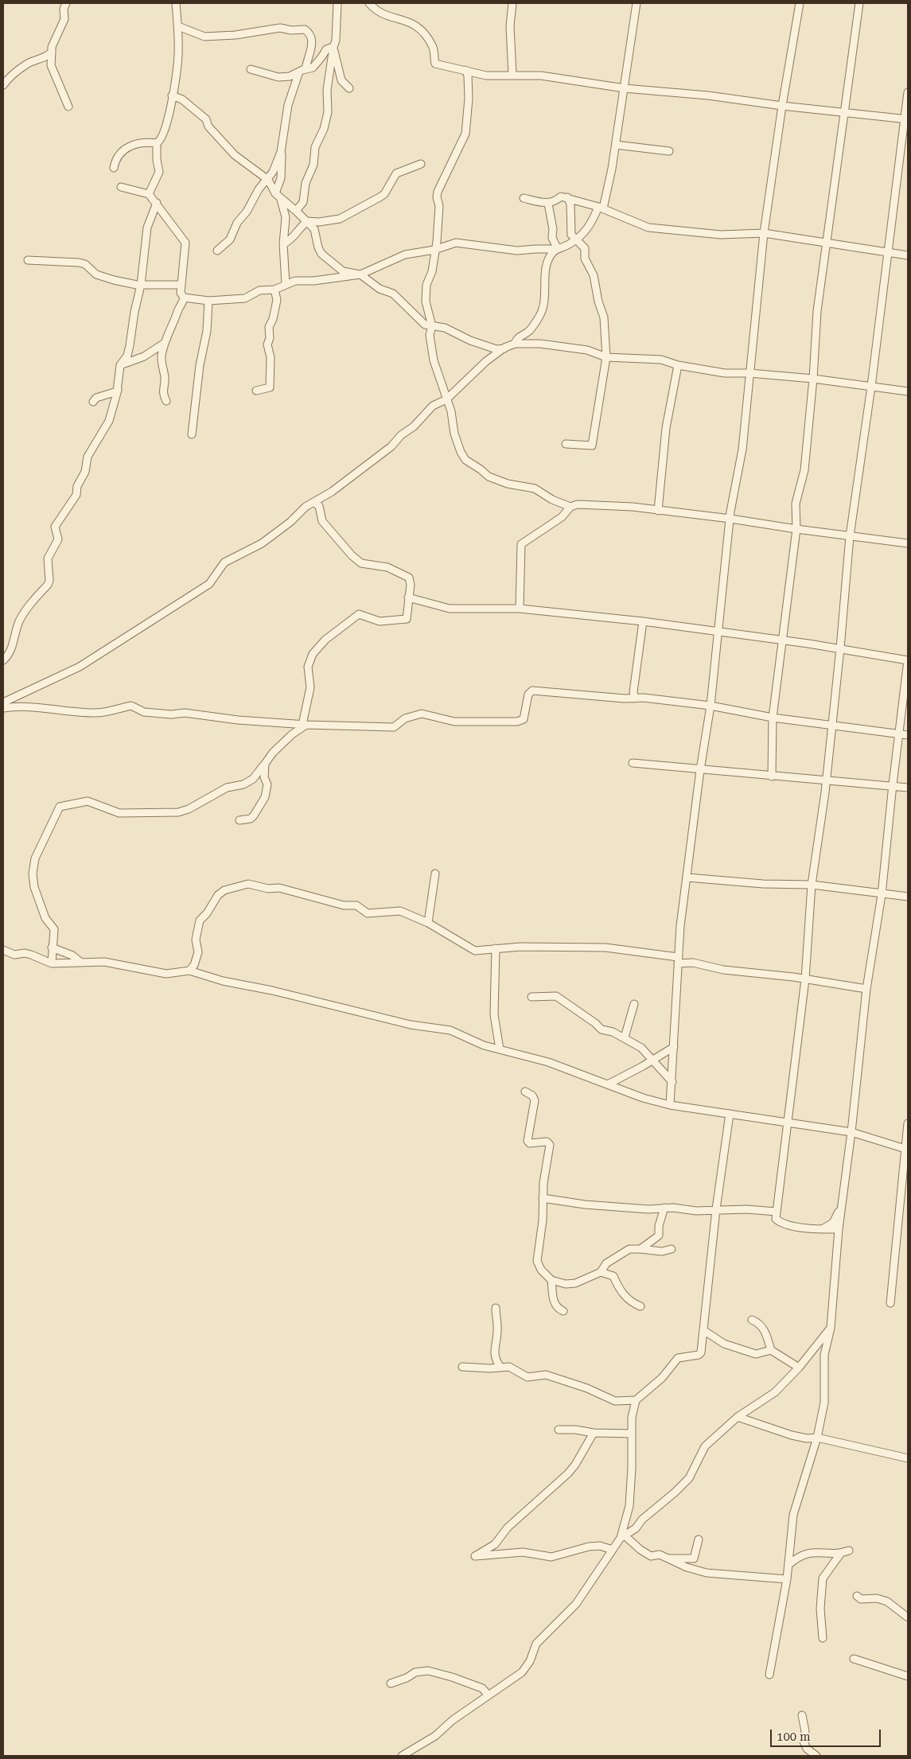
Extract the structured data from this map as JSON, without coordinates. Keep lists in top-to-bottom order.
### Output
{
  "scale_bar": "100 m"
}
